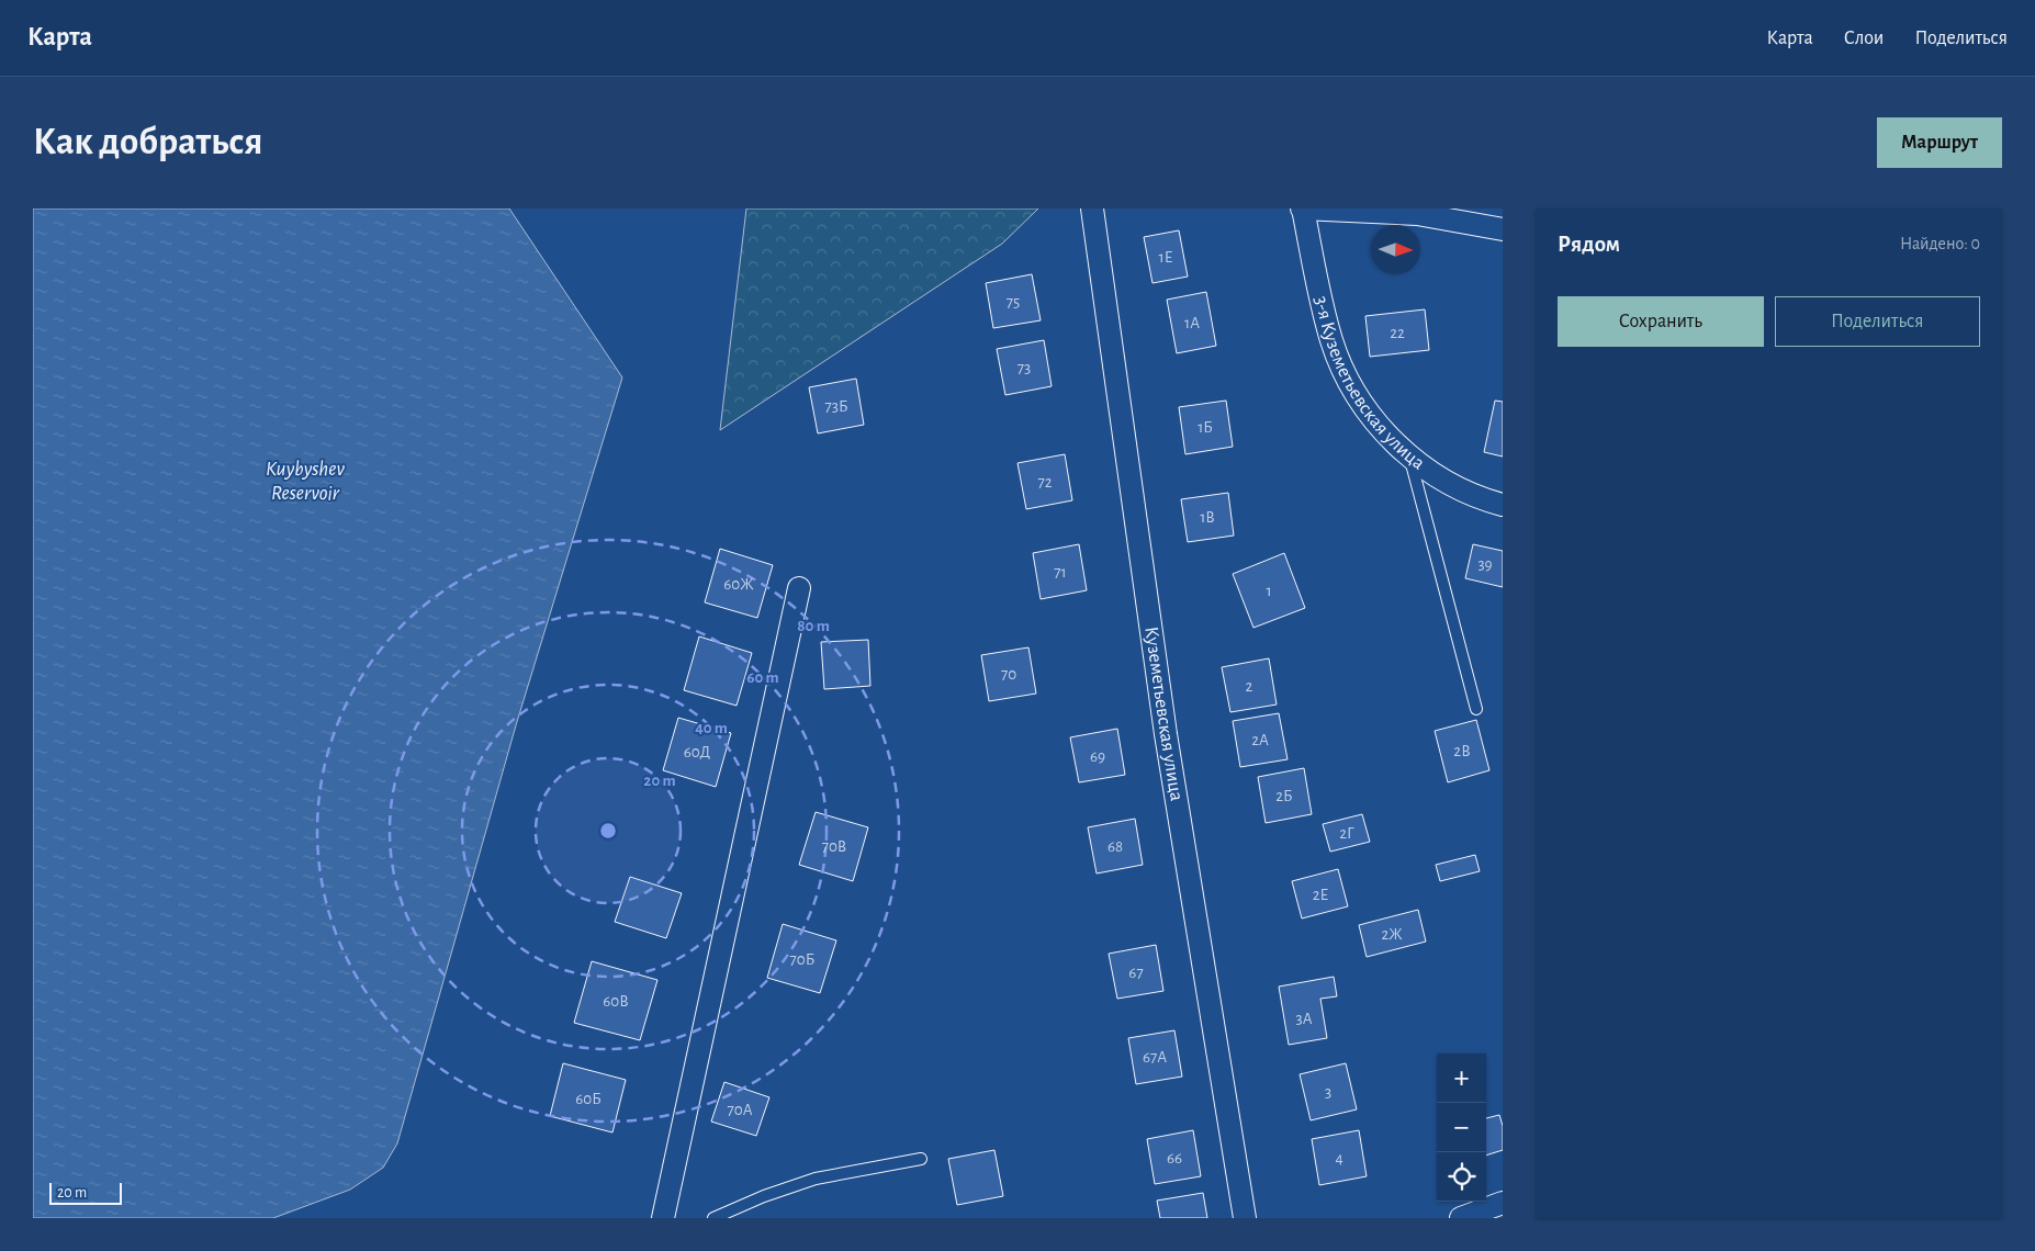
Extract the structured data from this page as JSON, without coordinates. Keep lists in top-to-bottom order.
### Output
{
  "streets": {
    "street": ["3-я Куземетьевская улица", "Куземетьевская улица"]
  },
  "water": ["Kuybyshev Reservoir"],
  "house_numbers": [
    "1Е",
    "75",
    "1А",
    "22",
    "73",
    "73Б",
    "1Б",
    "72",
    "1В",
    "39",
    "71",
    "60Ж",
    "1",
    "70",
    "2",
    "2А",
    "2В",
    "60Д",
    "69",
    "2Б",
    "2Г",
    "70В",
    "68",
    "2Е",
    "2Ж",
    "70Б",
    "67",
    "60В",
    "3А",
    "67А",
    "3",
    "60Б",
    "70А",
    "66",
    "4"
  ],
  "scale_bar": "20 m",
  "north": "right",
  "page": {
    "header": "Карта",
    "nav": ["Карта", "Слои", "Поделиться"],
    "buttons": [
      "Маршрут",
      ["Сохранить", "Поделиться"]
    ],
    "title": "Как добраться",
    "heading": ["Рядом", "Найдено: 0"],
    "map_buttons": ["+", "−"],
    "scale": "20 m"
  },
  "rings": [
    "80 m",
    "60 m",
    "40 m",
    "20 m"
  ]
}
